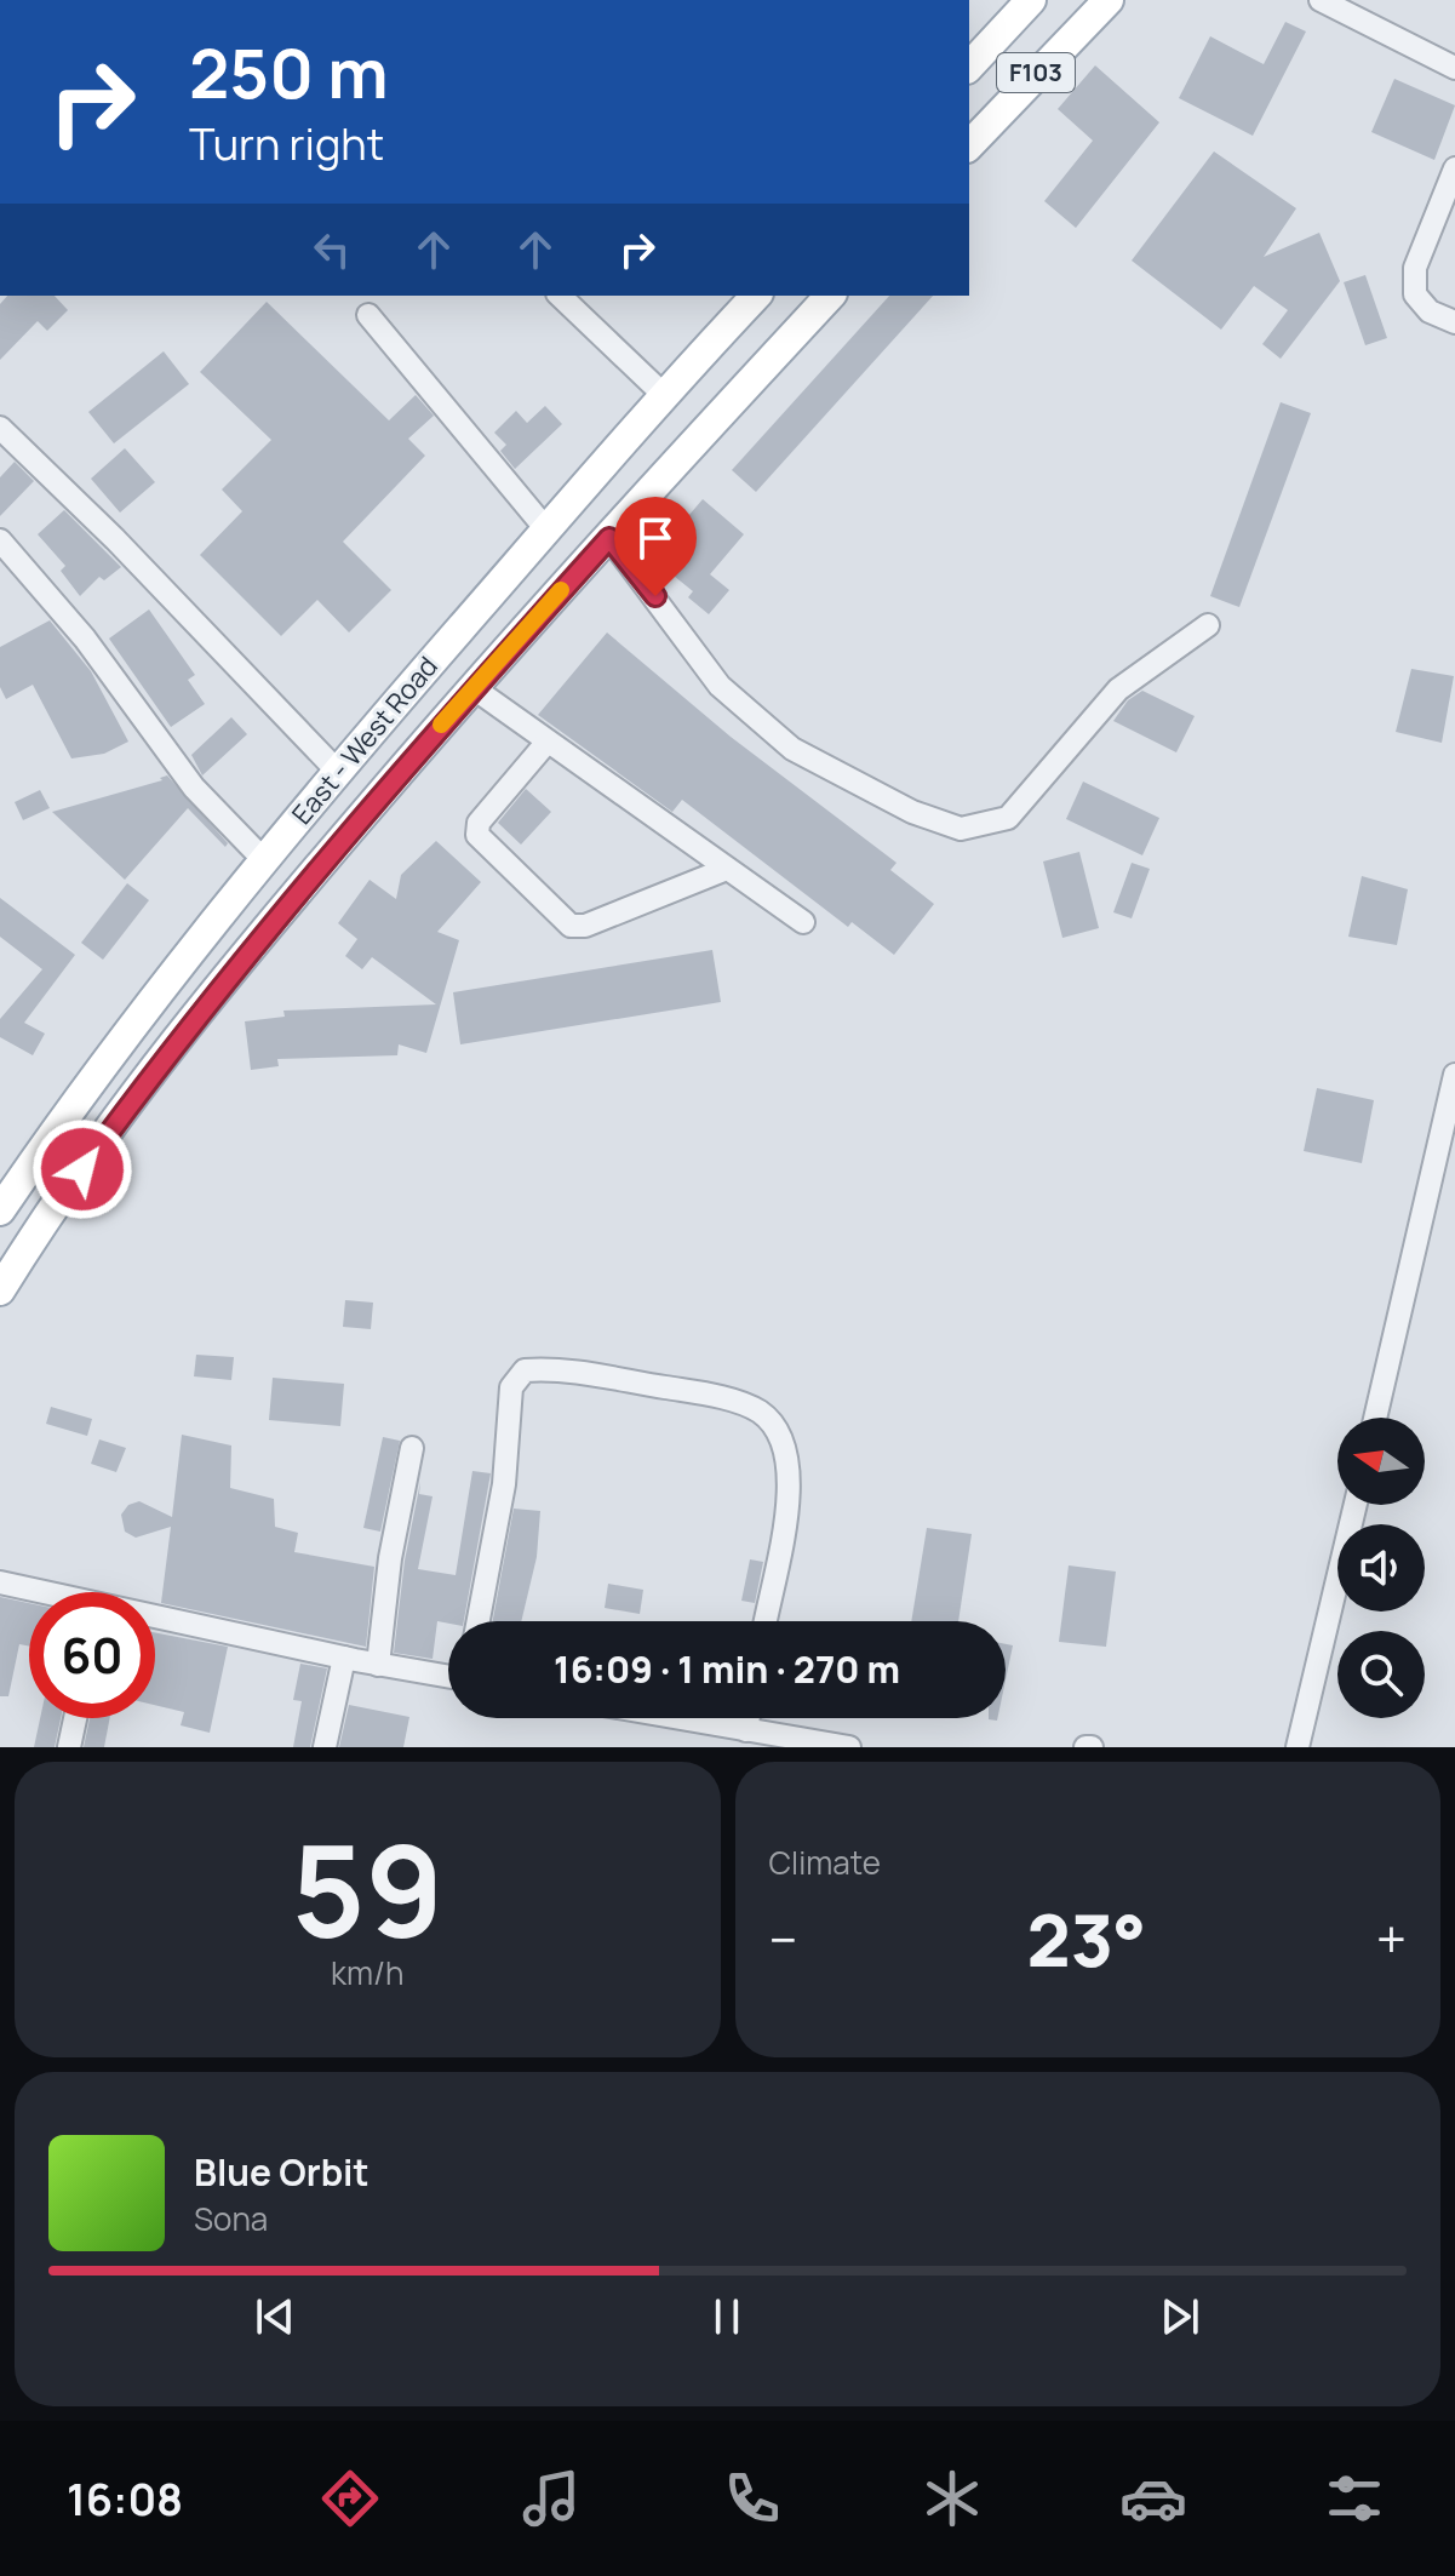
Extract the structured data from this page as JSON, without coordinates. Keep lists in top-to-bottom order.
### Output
{
  "streets": {
    "main road": ["F103", "East - West Road"]
  },
  "north": "left",
  "page": {
    "turn": ["250 m", "Turn right"],
    "limit": "60",
    "trip": "16:09 · 1 min · 270 m",
    "tile": [
      ["59", "km/h"],
      "Climate"
    ],
    "heat": ["−", "23°", "+"],
    "song": ["Blue Orbit", "Sona"],
    "tabs": "16:08"
  }
}
